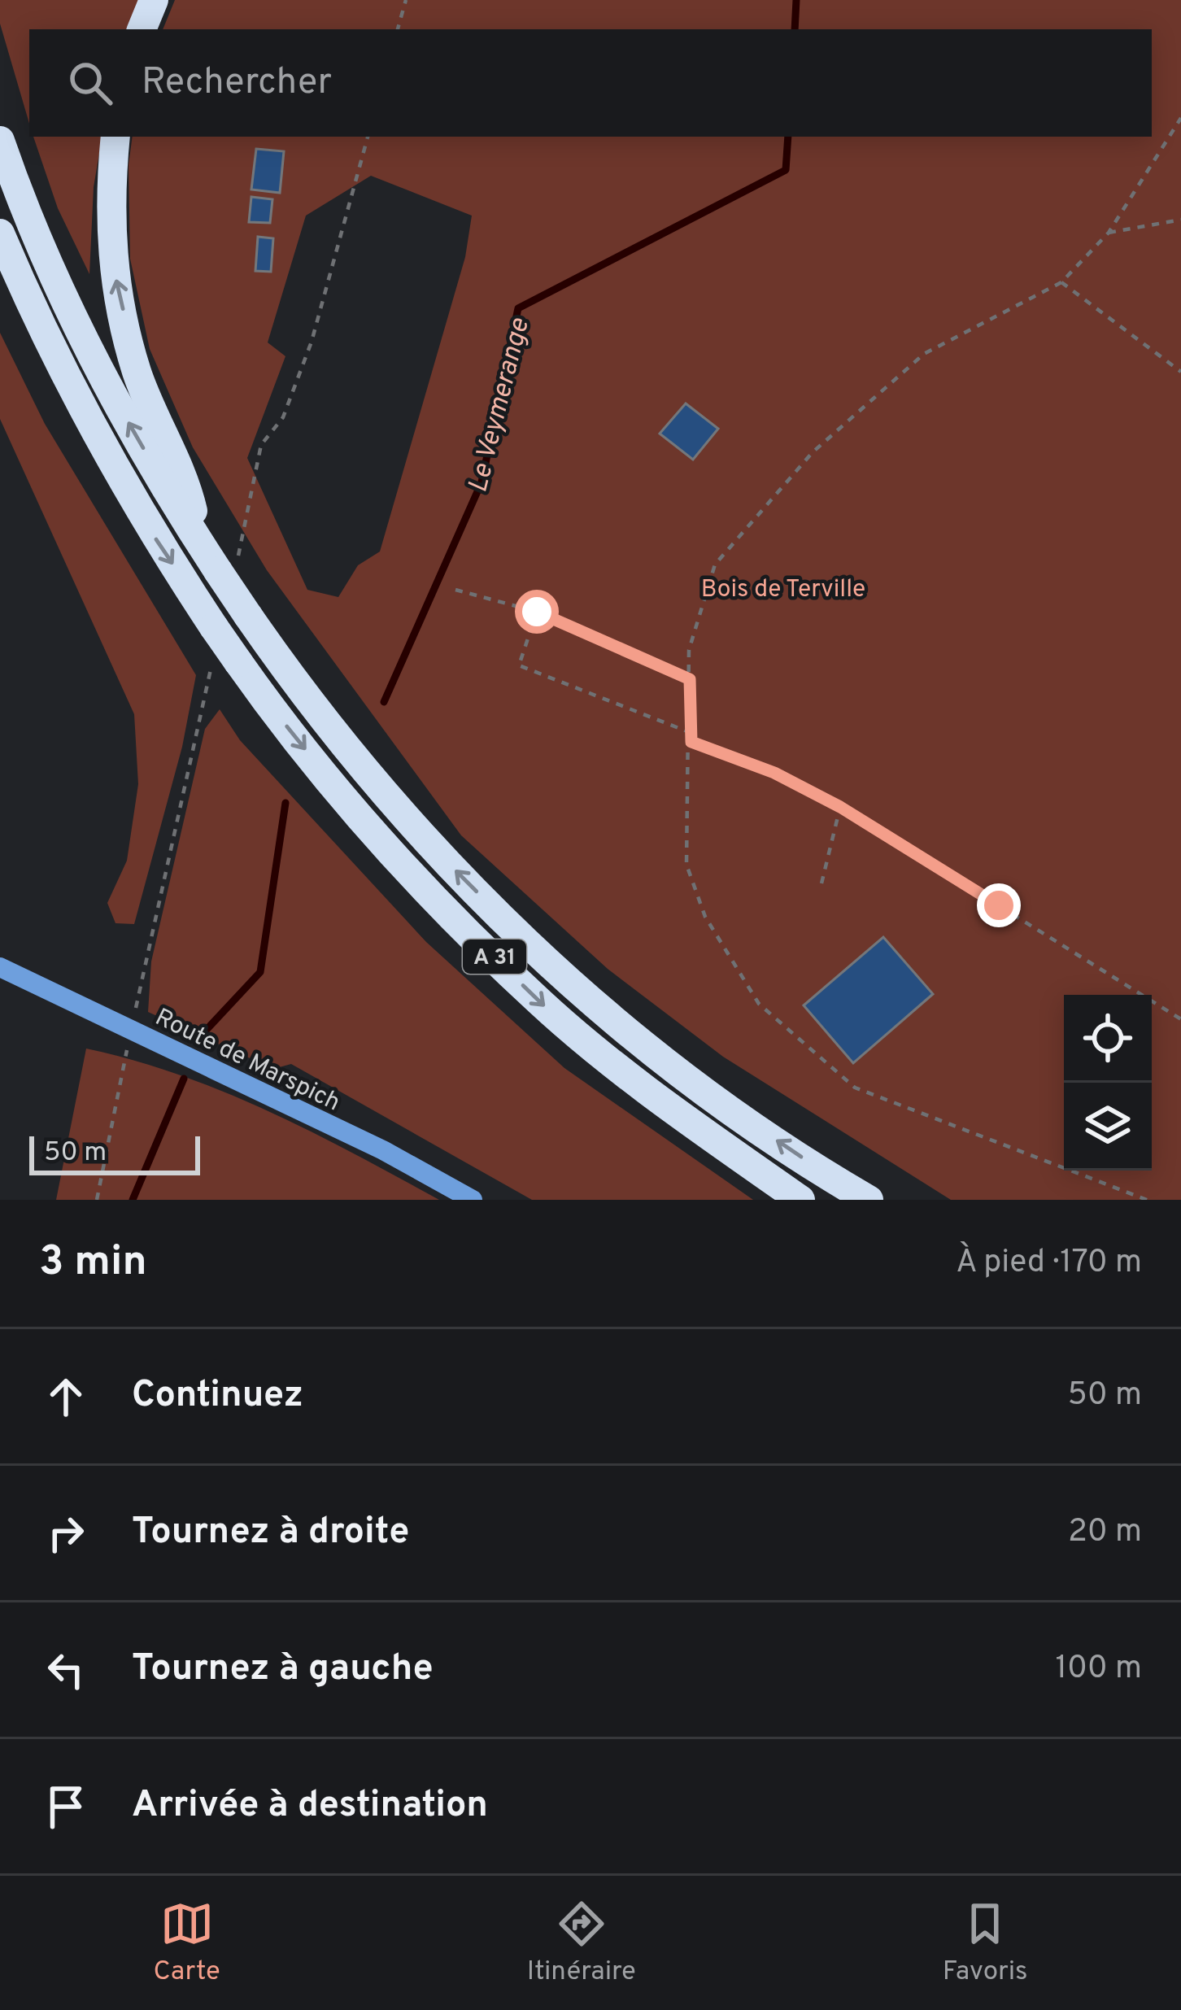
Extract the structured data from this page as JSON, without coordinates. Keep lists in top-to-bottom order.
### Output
{
  "streets": {
    "highway": ["A 31"],
    "main road": ["Route de Marspich"]
  },
  "water": ["Le Veymerange"],
  "parks": ["Bois de Terville"],
  "scale_bar": "50 m",
  "page": {
    "search": "Rechercher",
    "scale": "50 m",
    "heading": ["3 min", "À pied · 170 m"],
    "list": [
      ["Continuez", "50 m"],
      ["Tournez à droite", "20 m"],
      ["Tournez à gauche", "100 m"],
      "Arrivée à destination"
    ],
    "nav": ["Carte", "Itinéraire", "Favoris"]
  }
}
